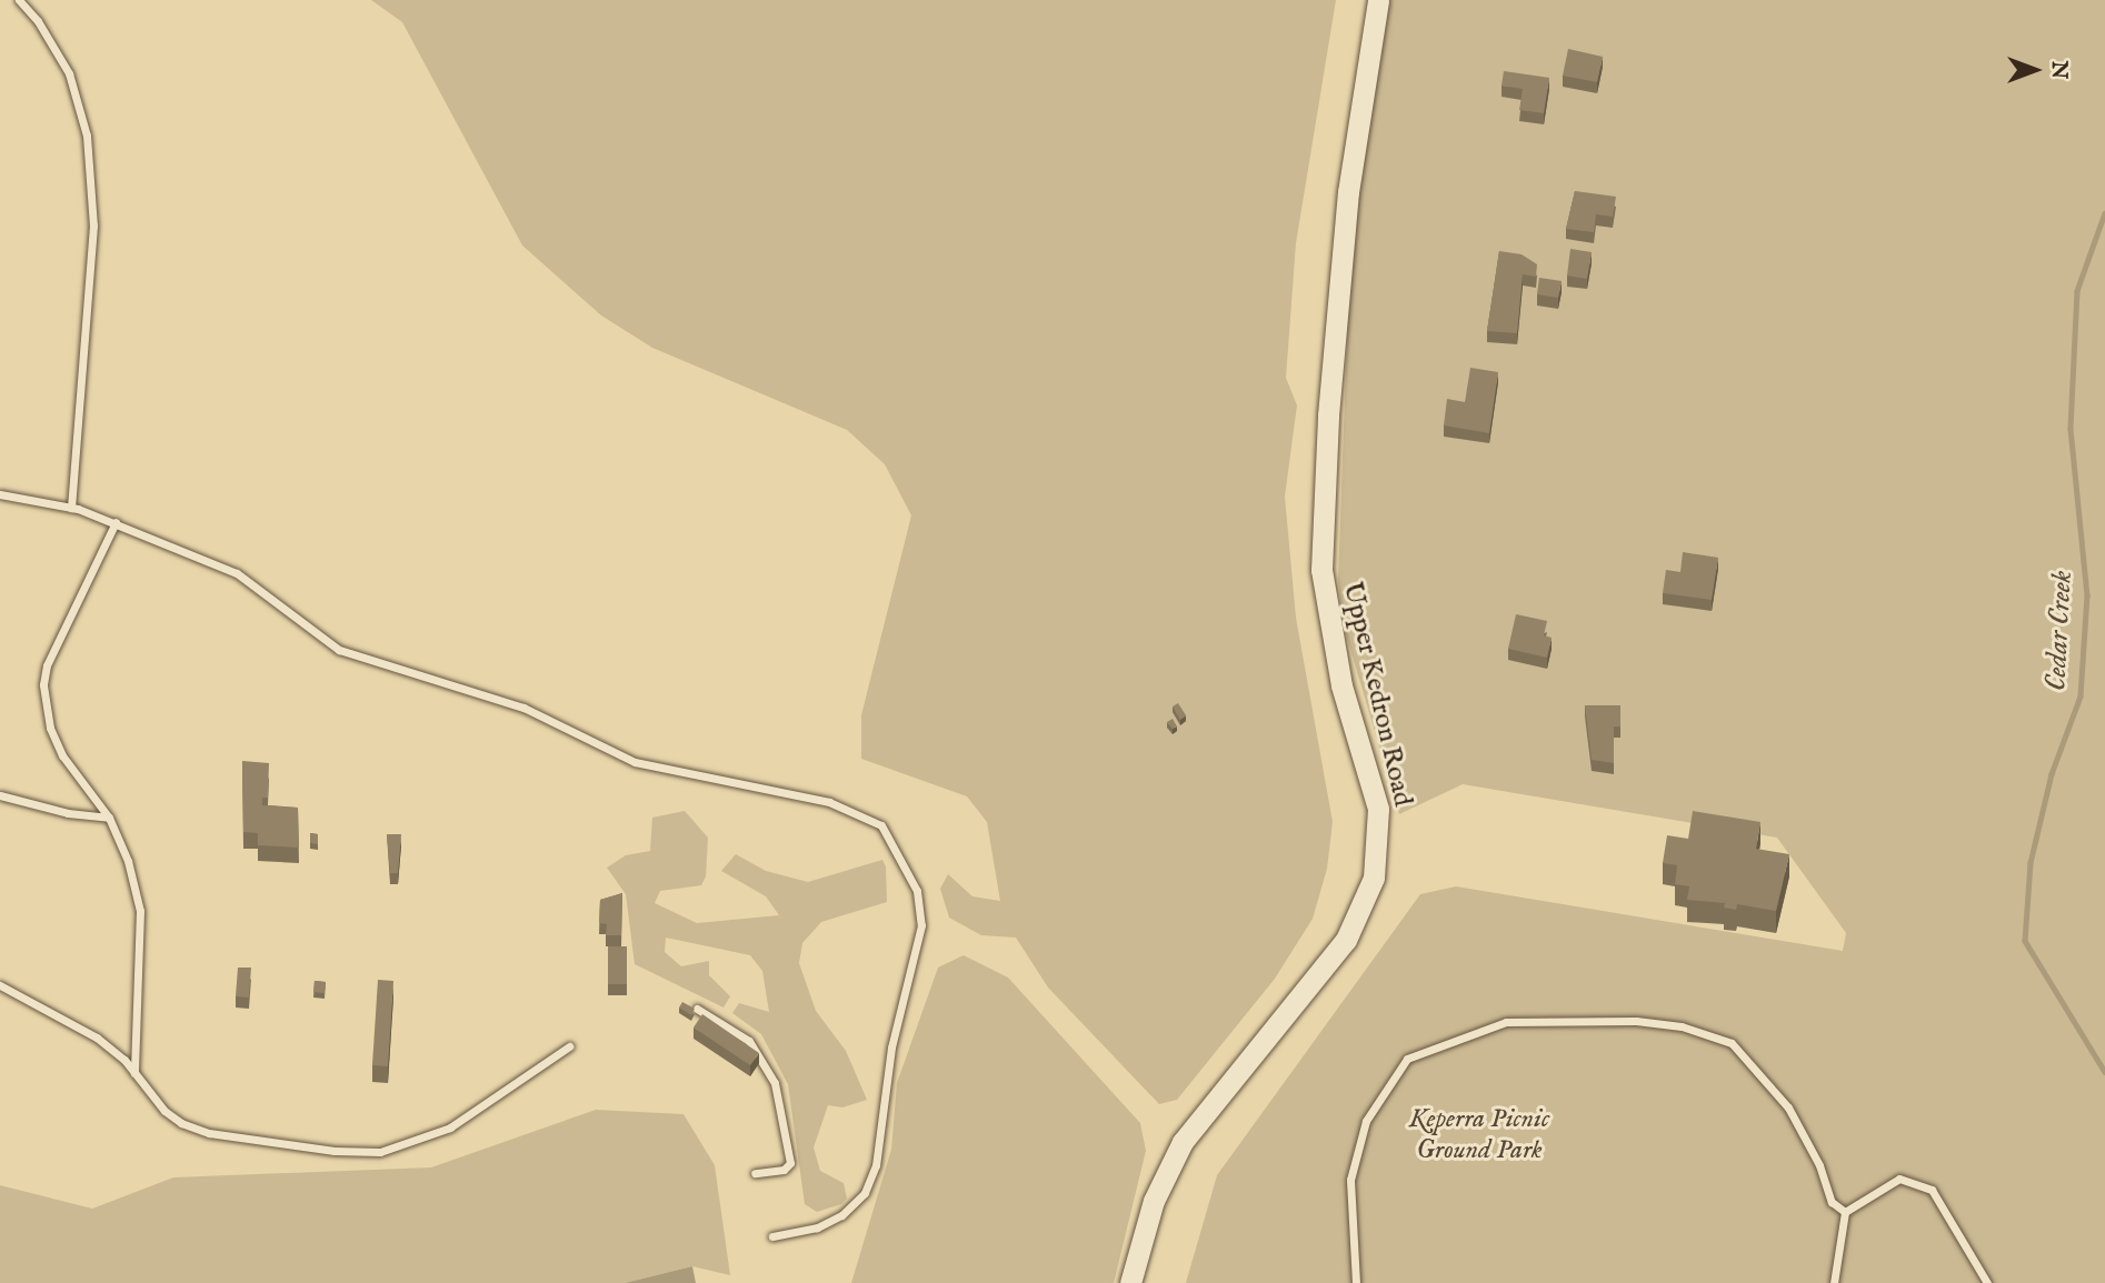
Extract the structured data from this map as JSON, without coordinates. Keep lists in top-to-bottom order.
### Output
{
  "streets": {
    "main road": ["Upper Kedron Road"]
  },
  "water": ["Cedar Creek"],
  "parks": ["Keperra Picnic Ground Park"],
  "north": "right"
}
